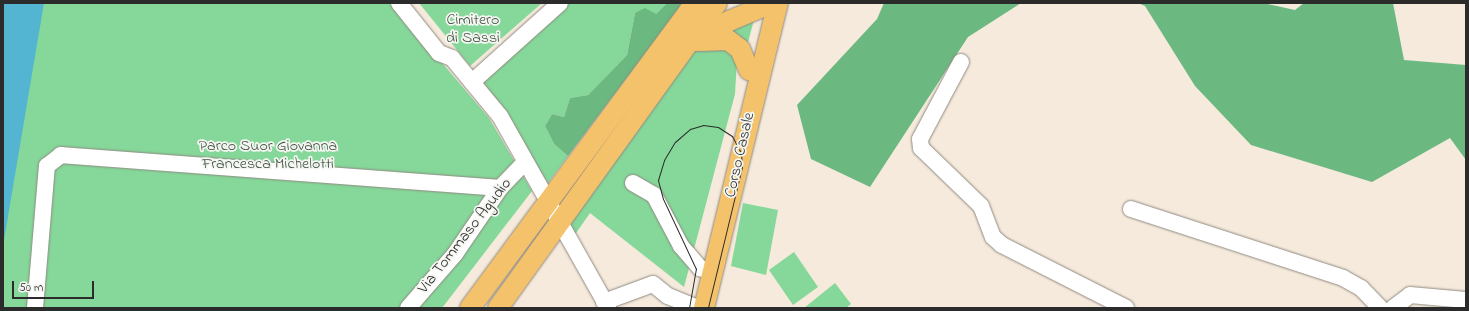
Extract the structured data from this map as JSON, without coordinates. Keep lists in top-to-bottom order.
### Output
{
  "streets": {
    "main road": ["Corso Casale"],
    "street": ["Via Tommaso Agudio"]
  },
  "parks": ["Cimitero di Sassi", "Parco Suor Giovanna Francesca Michelotti"],
  "scale_bar": "50 m"
}
